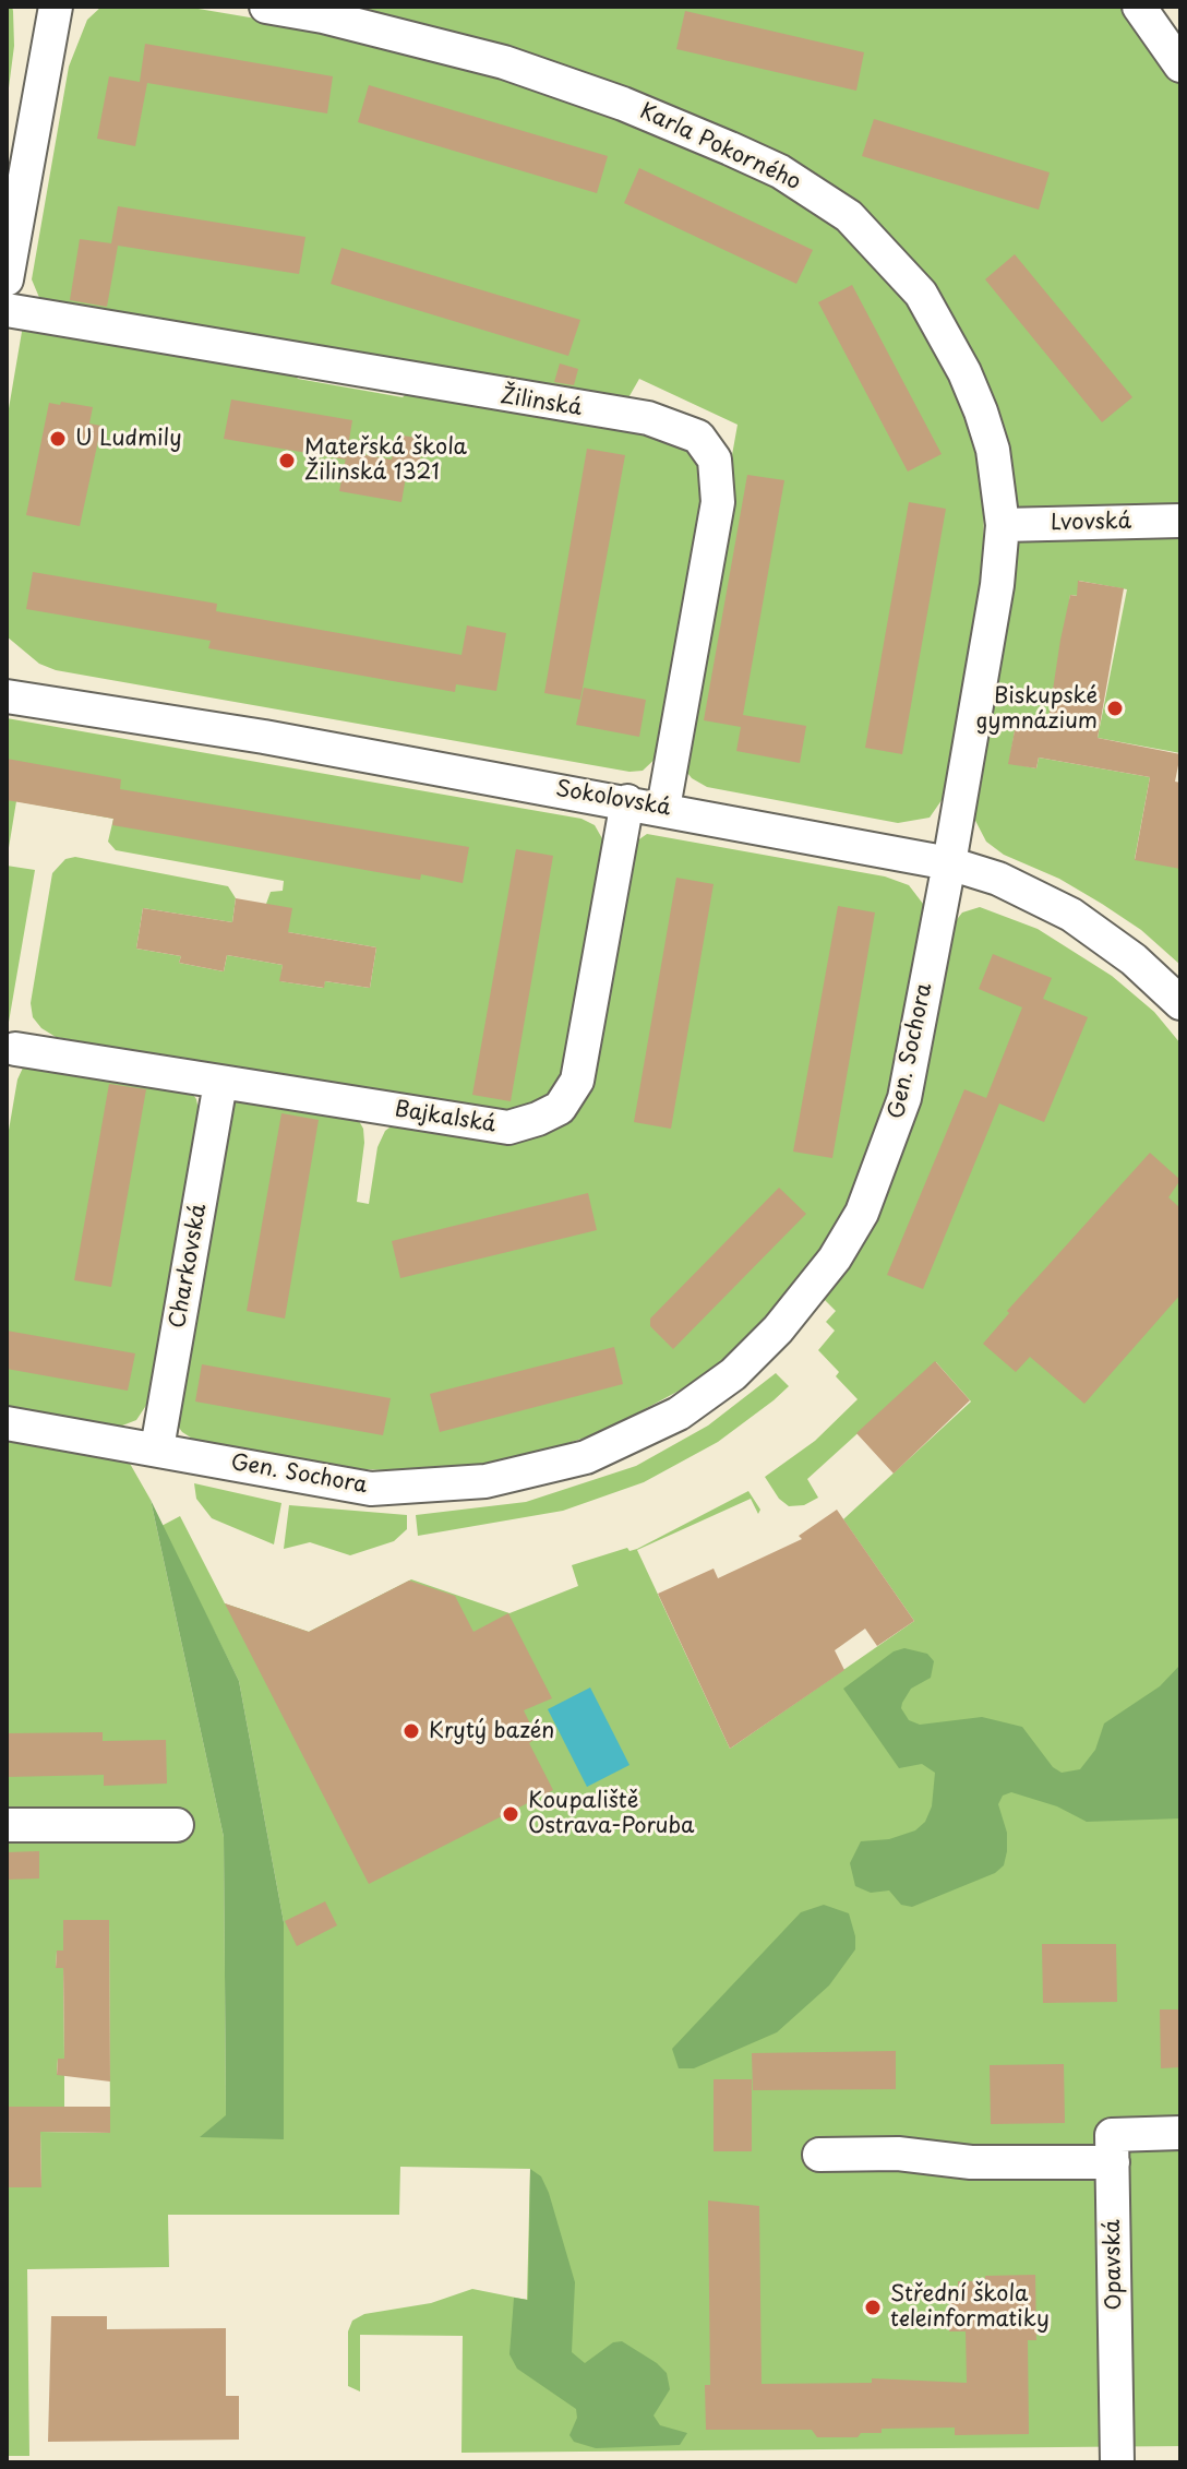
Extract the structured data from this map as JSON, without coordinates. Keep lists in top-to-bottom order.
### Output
{
  "streets": {
    "street": [
      "Karla Pokorného",
      "Žilinská",
      "Lvovská",
      "Sokolovská",
      "Gen. Sochora",
      "Bajkalská",
      "Charkovská",
      "Opavská"
    ]
  },
  "crossings": [
    ["Karla Pokorného", "Lvovská"],
    ["Karla Pokorného", "Sokolovská"],
    ["Karla Pokorného", "Gen. Sochora"],
    ["Žilinská", "Sokolovská"],
    ["Sokolovská", "Gen. Sochora"],
    ["Sokolovská", "Bajkalská"],
    ["Gen. Sochora", "Charkovská"],
    ["Bajkalská", "Charkovská"]
  ],
  "places": [
    "U Ludmily",
    "Mateřská škola Žilinská 1321",
    "Biskupské gymnázium",
    "Krytý bazén",
    "Koupaliště Ostrava-Poruba",
    "Střední škola teleinformatiky"
  ]
}
